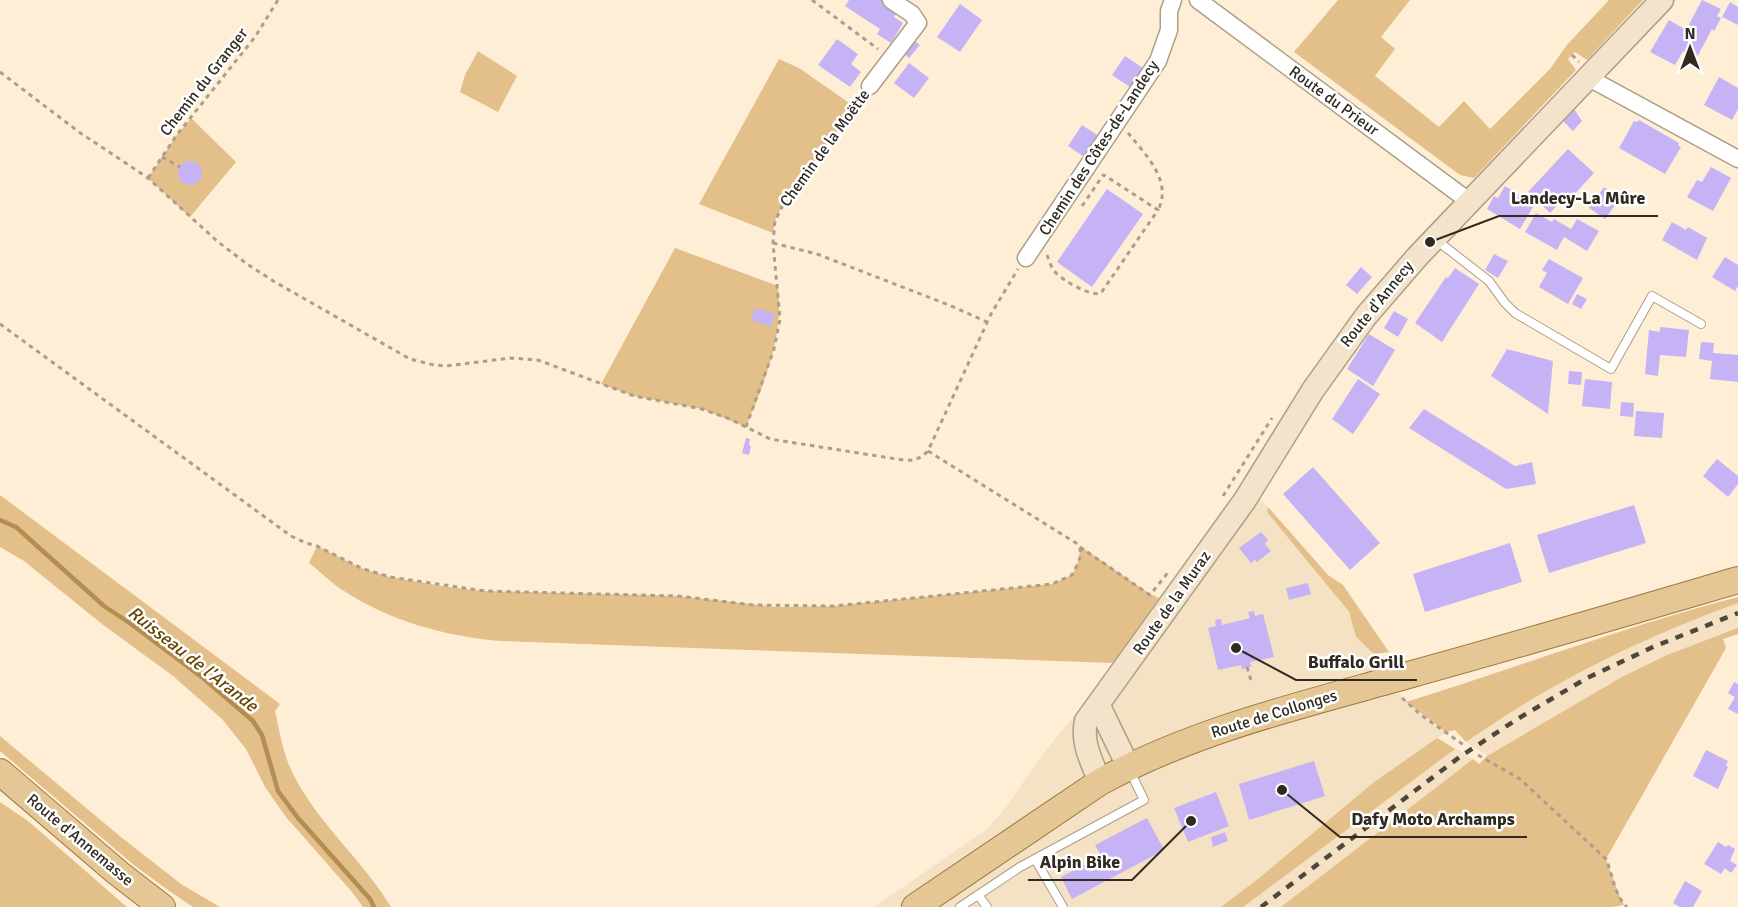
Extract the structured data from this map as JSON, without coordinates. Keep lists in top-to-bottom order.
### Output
{
  "streets": {
    "main road": ["Route de Collonges", "Route d'Annemasse"],
    "street": [
      "Route du Prieur",
      "Chemin de la Moëtte",
      "Chemin des Côtes-de-Landecy",
      "Route d'Annecy",
      "Route de la Muraz"
    ],
    "path": ["Chemin du Granger"]
  },
  "crossings": [
    ["Route du Prieur", "Route d'Annecy"],
    ["Route d'Annecy", "Route de la Muraz"],
    ["Route de la Muraz", "Route de Collonges"]
  ],
  "water": ["Ruisseau de l'Arande"],
  "places": [
    "Landecy-La Mûre",
    "Buffalo Grill",
    "Dafy Moto Archamps",
    "Alpin Bike"
  ],
  "north": "top"
}
